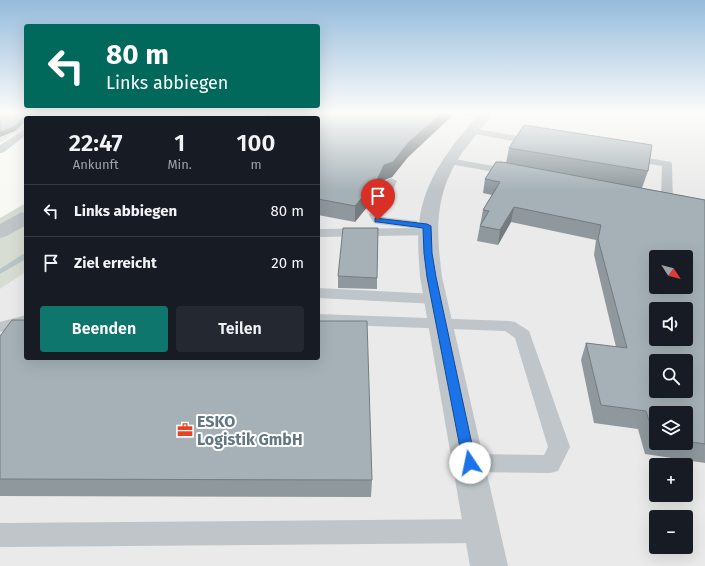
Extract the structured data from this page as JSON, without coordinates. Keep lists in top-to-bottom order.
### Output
{
  "places": {
    "office": ["ESKO Logistik GmbH"]
  },
  "north": "bottom right",
  "page": {
    "turn": ["80 m", "Links abbiegen"],
    "eta": [
      "22:47",
      "Ankunft",
      "1",
      "Min.",
      "100",
      "m"
    ],
    "list": [
      {
        "name": "Links abbiegen",
        "value": "80 m"
      },
      {
        "name": "Ziel erreicht",
        "value": "20 m"
      }
    ],
    "map_buttons": ["+", "−"],
    "buttons": ["Beenden", "Teilen"]
  }
}
